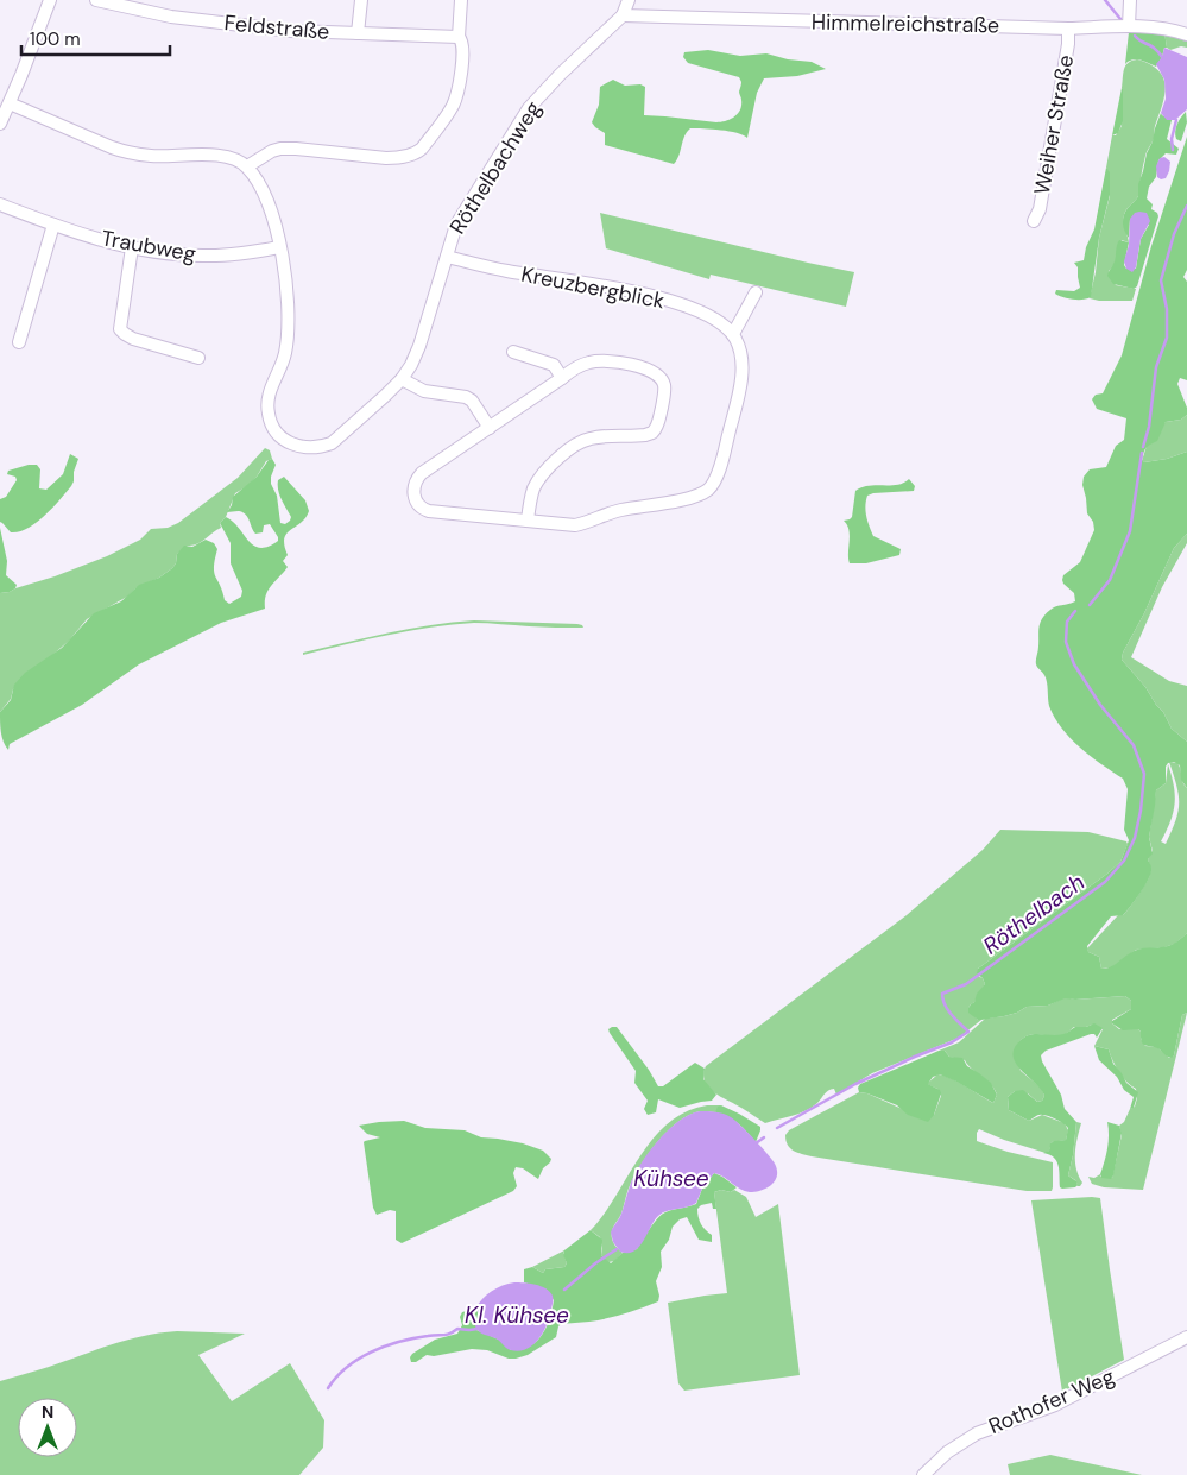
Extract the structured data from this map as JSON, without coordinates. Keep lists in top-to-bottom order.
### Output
{
  "streets": {
    "street": [
      "Himmelreichstraße",
      "Feldstraße",
      "Weiher Straße",
      "Röthelbachweg",
      "Traubweg",
      "Kreuzbergblick",
      "Rothofer Weg"
    ]
  },
  "crossings": [
    ["Himmelreichstraße", "Weiher Straße"],
    ["Himmelreichstraße", "Röthelbachweg"],
    ["Röthelbachweg", "Traubweg"],
    ["Röthelbachweg", "Kreuzbergblick"]
  ],
  "water": ["Röthelbach", "Kühsee", "Kl. Kühsee"],
  "scale_bar": "100 m",
  "north": "top"
}
